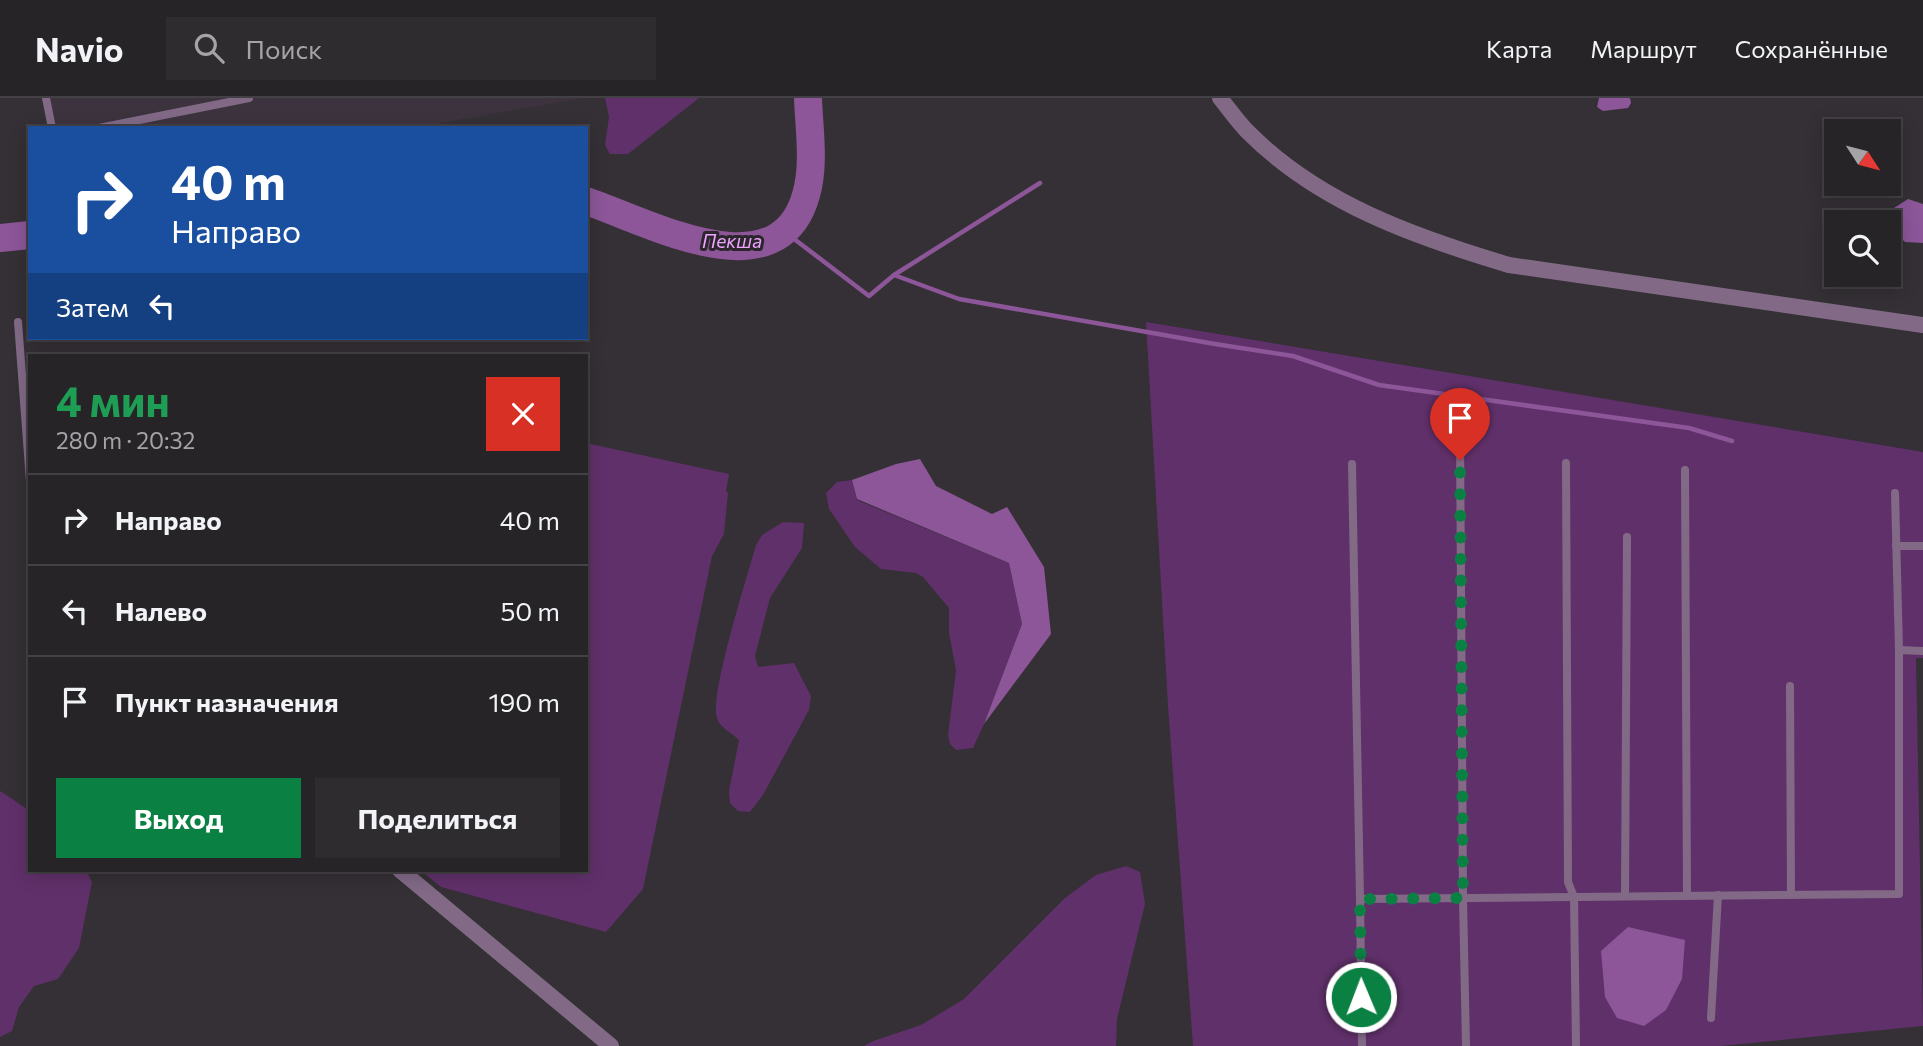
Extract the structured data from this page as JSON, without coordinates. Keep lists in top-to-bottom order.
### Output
{
  "water": ["Пекша"],
  "north": "bottom right",
  "page": {
    "header": "Navio",
    "search": "Поиск",
    "nav": ["Карта", "Маршрут", "Сохранённые"],
    "turn": ["40 m", "Направо"],
    "then": "Затем",
    "heading": ["4 мин", "280 m · 20:32"],
    "list": [
      {
        "name": "Направо",
        "value": "40 m"
      },
      {
        "name": "Налево",
        "value": "50 m"
      },
      {
        "name": "Пункт назначения",
        "value": "190 m"
      }
    ],
    "buttons": ["Выход", "Поделиться"]
  }
}
